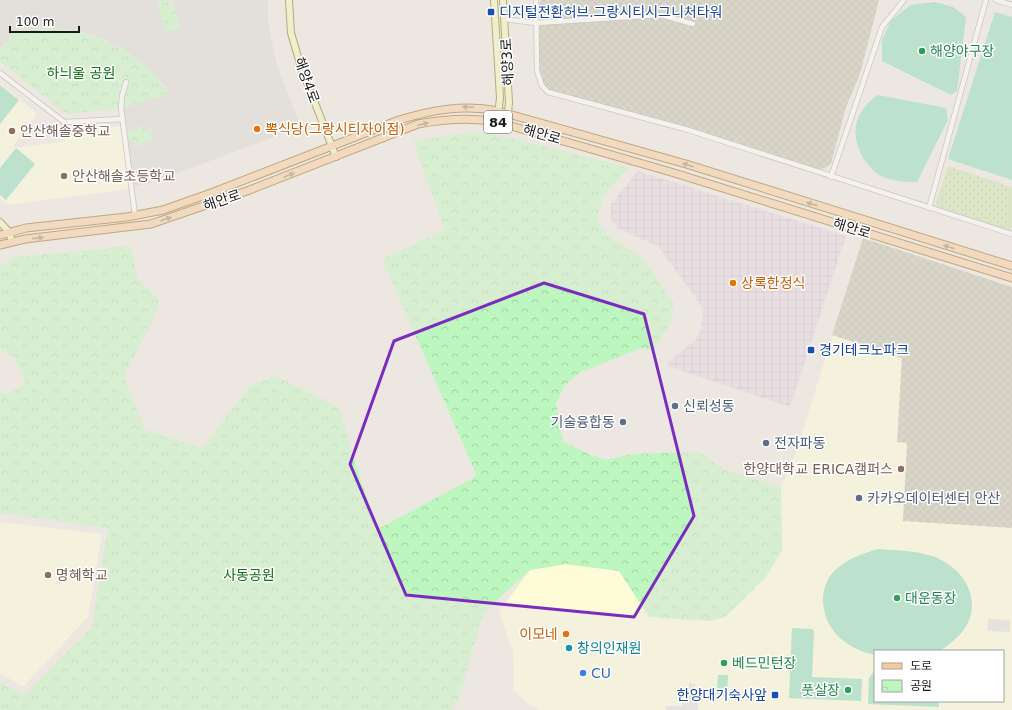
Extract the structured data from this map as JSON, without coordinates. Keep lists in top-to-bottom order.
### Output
{
  "streets": {
    "main road": ["84", "해안로"],
    "street": ["해양3로", "해양4로"]
  },
  "crossings": [
    ["해양3로", "해안로"],
    ["해양4로", "해안로"]
  ],
  "parks": ["하늬울 공원", "사동공원"],
  "places": {
    "transit": ["디지털전환허브.그랑시티시그니처타워", "경기테크노파크", "한양대기숙사앞"],
    "other": [
      "해양야구장",
      "뽁식당(그랑시티자이점)",
      "안산해솔중학교",
      "안산해솔초등학교",
      "상록한정식",
      "신뢰성동",
      "기술융합동",
      "전자파동",
      "한양대학교 ERICA캠퍼스",
      "카카오데이터센터 안산",
      "명혜학교",
      "대운동장",
      "이모네",
      "창의인재원",
      "베드민턴장",
      "CU",
      "풋살장"
    ]
  },
  "legend": ["도로", "공원"],
  "scale_bar": "100 m"
}
